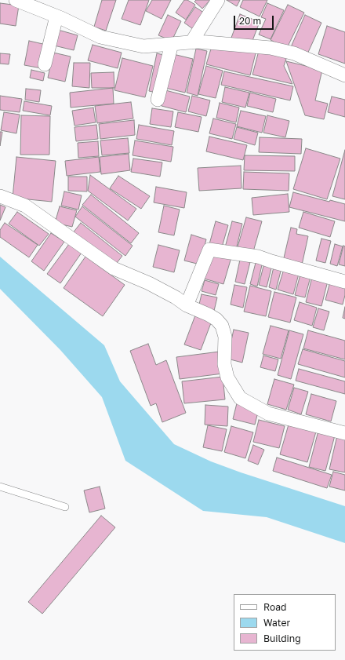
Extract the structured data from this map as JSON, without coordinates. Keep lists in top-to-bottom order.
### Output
{
  "legend": ["Road", "Water", "Building"],
  "scale_bar": "20 m"
}
